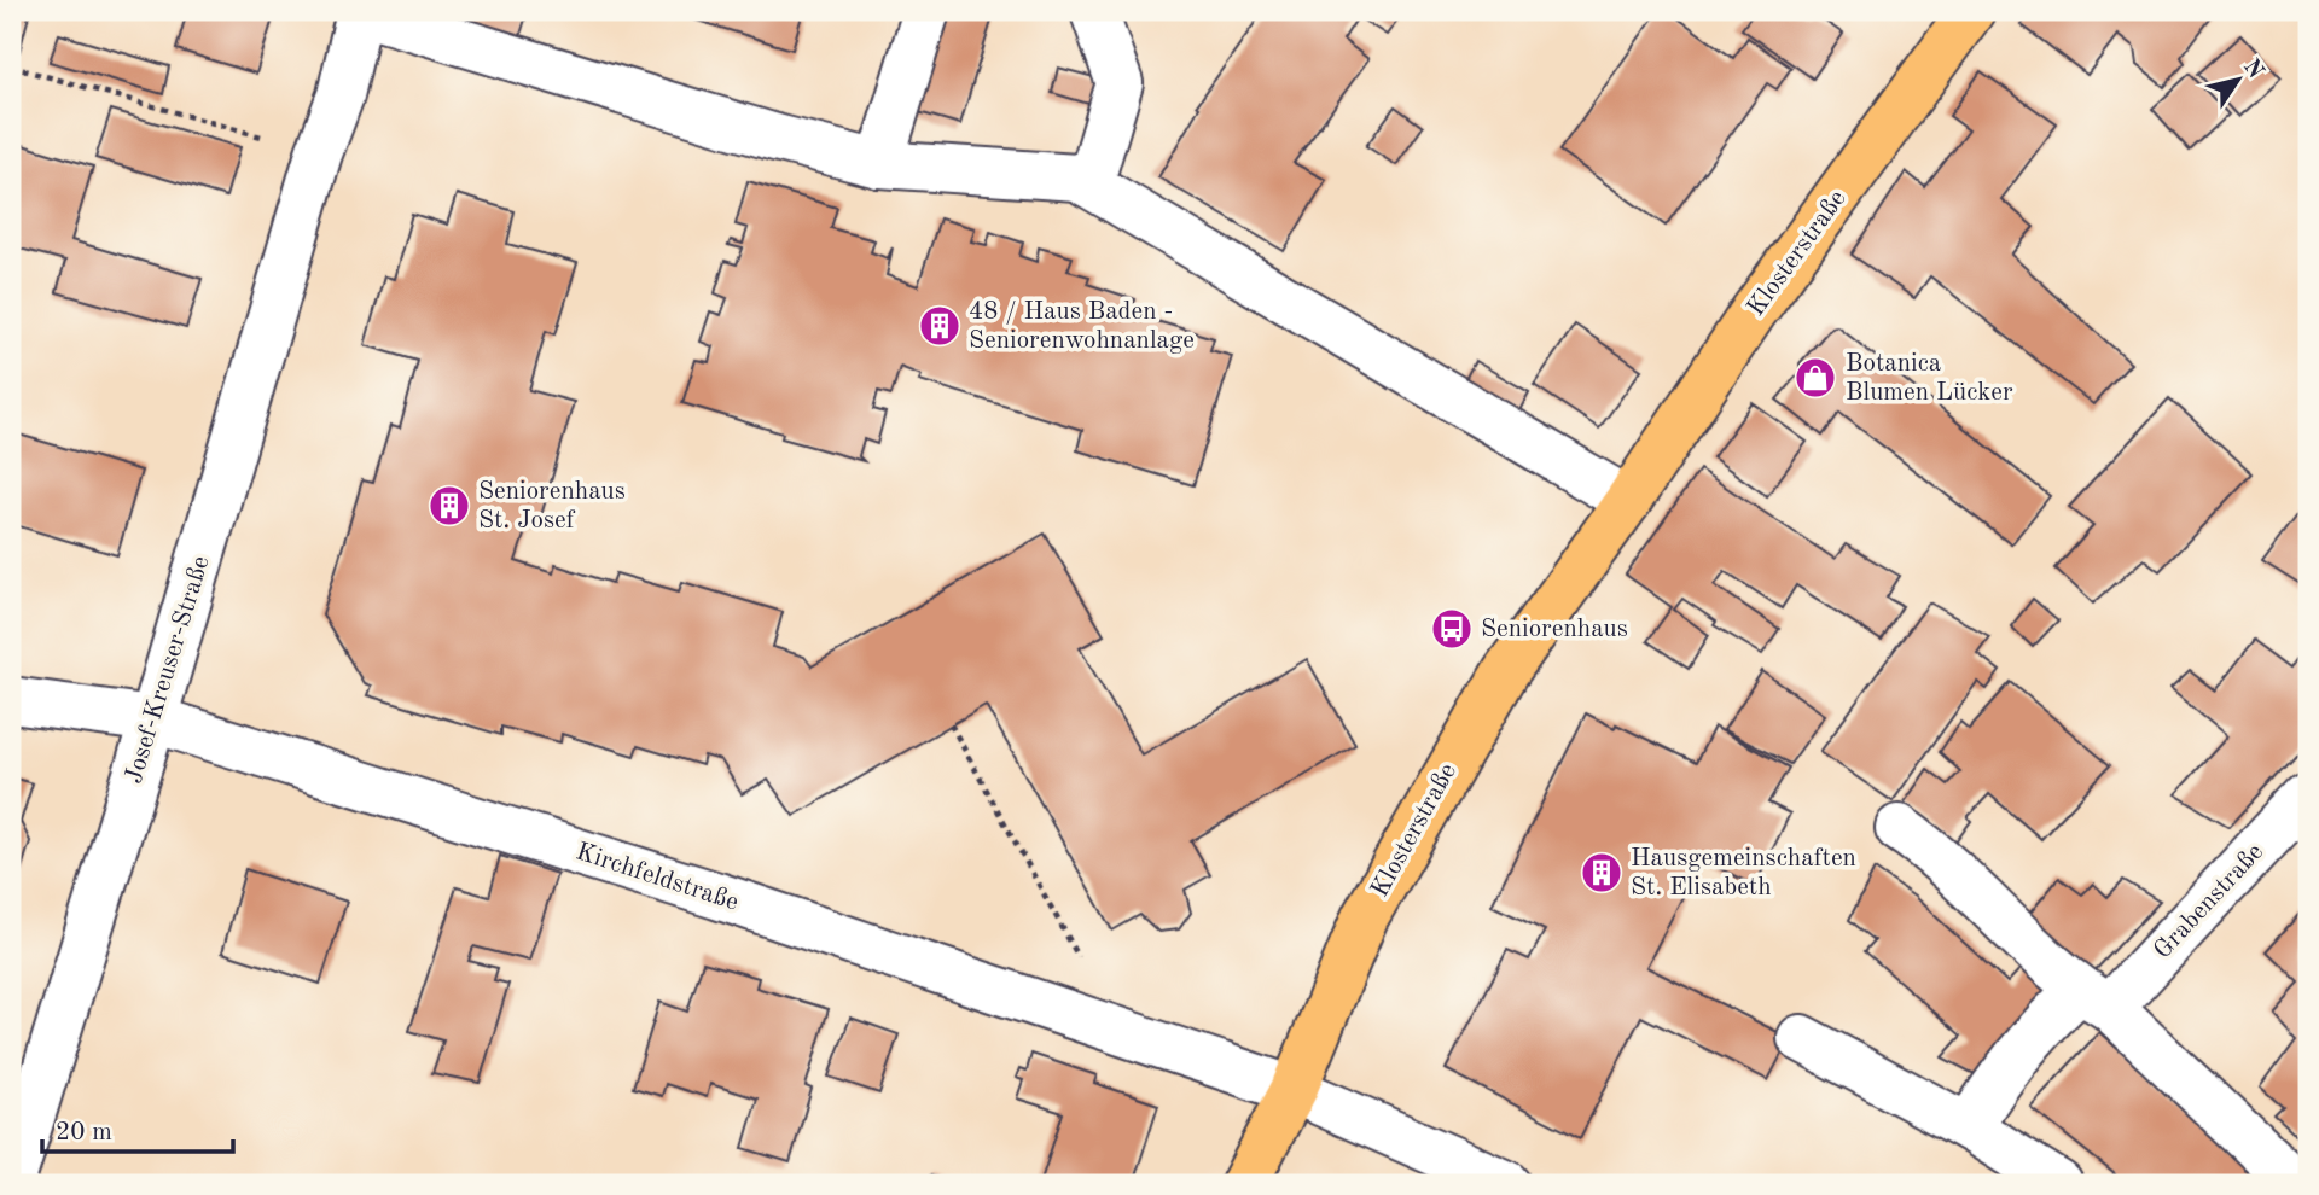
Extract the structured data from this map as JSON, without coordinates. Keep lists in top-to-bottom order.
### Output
{
  "streets": {
    "main road": ["Klosterstraße"],
    "street": ["Josef-Kreuser-Straße", "Kirchfeldstraße", "Grabenstraße"]
  },
  "crossings": [
    ["Klosterstraße", "Kirchfeldstraße"],
    ["Josef-Kreuser-Straße", "Kirchfeldstraße"]
  ],
  "places": {
    "building": ["48 / Haus Baden - Seniorenwohnanlage", "Seniorenhaus St. Josef", "Hausgemeinschaften St. Elisabeth"],
    "shop": ["Botanica Blumen Lücker"],
    "bus stop": ["Seniorenhaus"]
  },
  "scale_bar": "20 m",
  "north": "top right"
}
